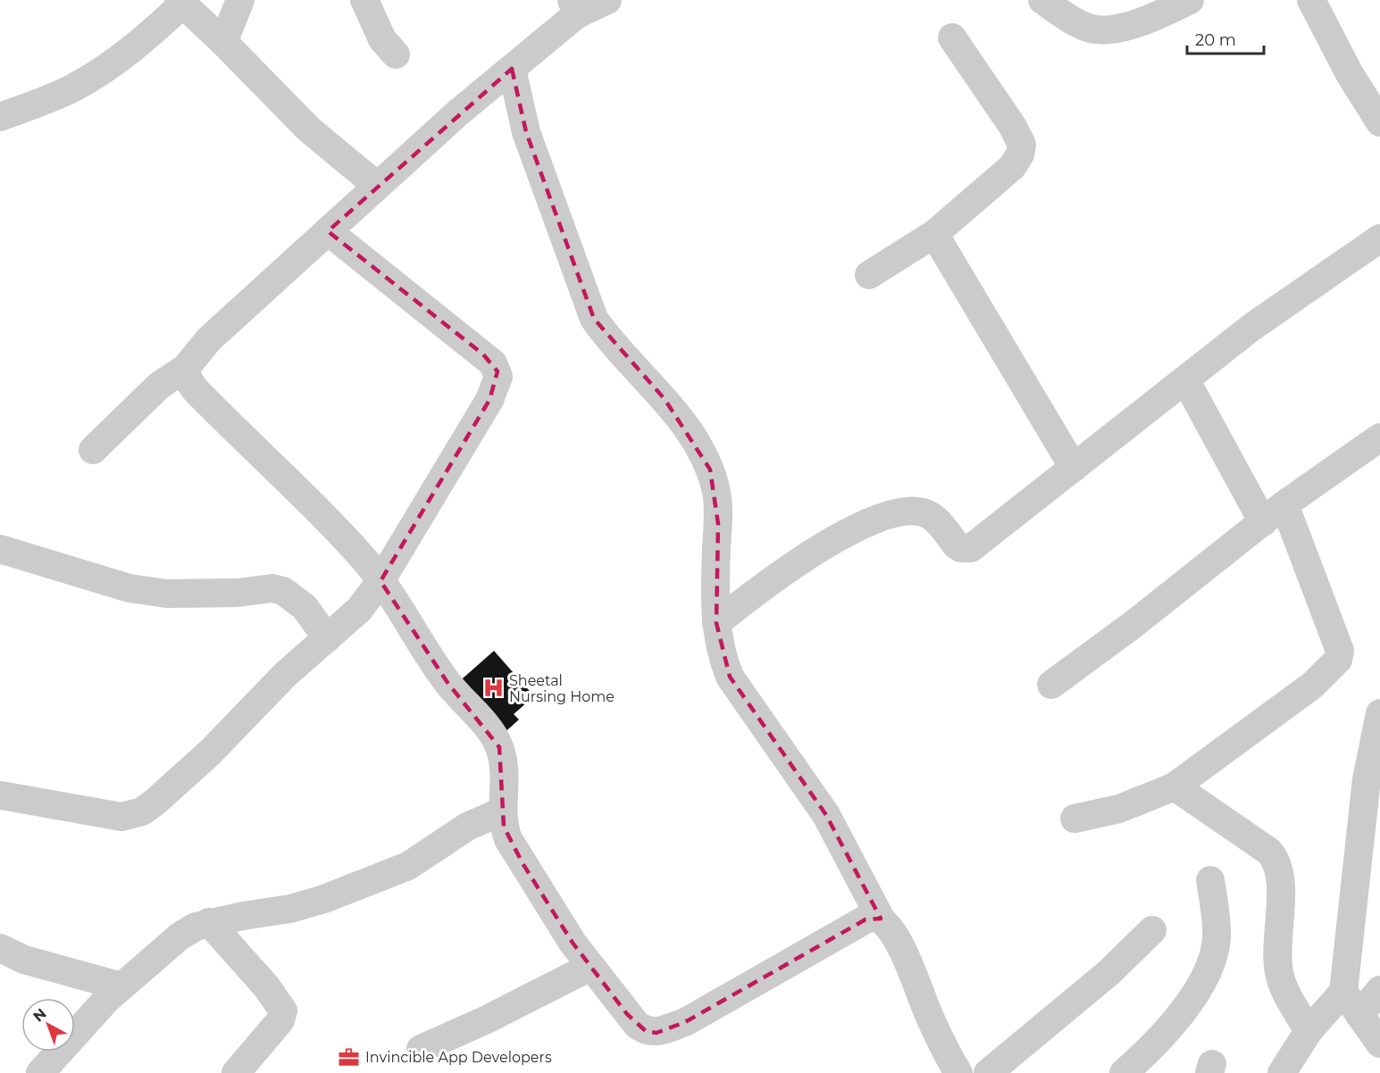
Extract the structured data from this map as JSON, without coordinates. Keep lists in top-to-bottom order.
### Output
{
  "places": {
    "hospital": ["Sheetal Nursing Home"],
    "office": ["Invincible App Developers"]
  },
  "scale_bar": "20 m",
  "north": "top left"
}
